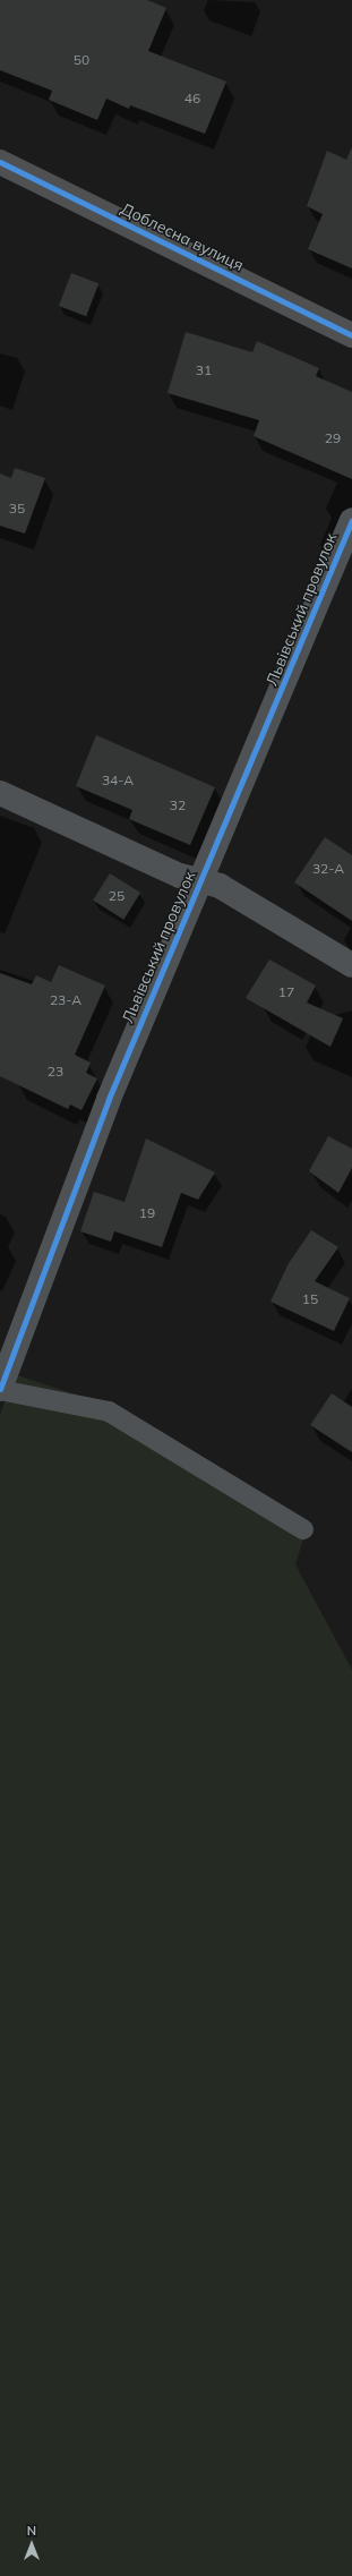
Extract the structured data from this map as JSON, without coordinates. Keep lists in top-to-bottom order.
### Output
{
  "streets": {
    "street": ["Доблесна вулиця", "Львівський провулок"]
  },
  "house_numbers": [
    "50",
    "46",
    "31",
    "29",
    "35",
    "34-А",
    "32",
    "32-А",
    "25",
    "17",
    "23-А",
    "23",
    "19",
    "15"
  ],
  "north": "top"
}
